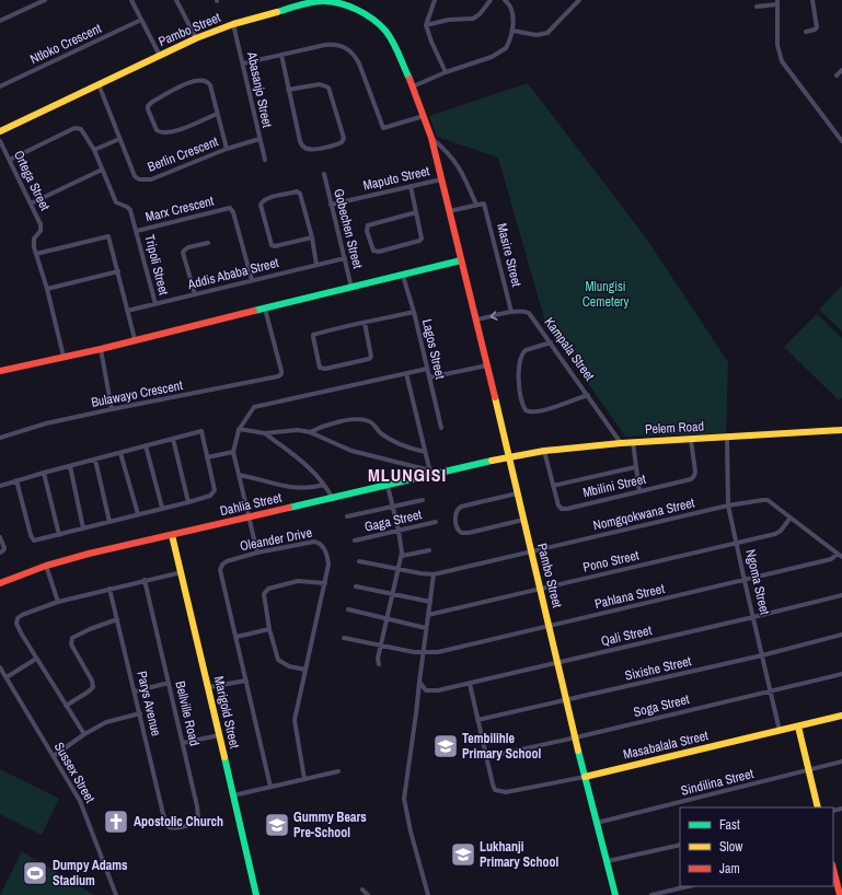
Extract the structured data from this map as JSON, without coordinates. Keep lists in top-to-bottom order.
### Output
{
  "streets": {
    "street": [
      "Pambo Street",
      "Ntloko Crescent",
      "Abasanjo Street",
      "Berlin Crescent",
      "Maputo Street",
      "Ortega Street",
      "Marx Crescent",
      "Gobechen Street",
      "Masire Street",
      "Tripoli Street",
      "Addis Ababa Street",
      "Lagos Street",
      "Kampala Street",
      "Bulawayo Crescent",
      "Pelem Road",
      "Mbilini Street",
      "Dahlia Street",
      "Nomgqokwana Street",
      "Gaga Street",
      "Oleander Drive",
      "Pono Street",
      "Ngoma Street",
      "Pahlana Street",
      "Qali Street",
      "Sixishe Street",
      "Parys Avenue",
      "Soga Street",
      "Marigold Street",
      "Bellville Road",
      "Masabalala Street",
      "Sussex Street",
      "Sindilina Street"
    ]
  },
  "crossings": [
    ["Pambo Street", "Abasanjo Street"],
    ["Pambo Street", "Berlin Crescent"],
    ["Pambo Street", "Maputo Street"],
    ["Pambo Street", "Kampala Street"],
    ["Pambo Street", "Pelem Road"],
    ["Pambo Street", "Dahlia Street"],
    ["Pambo Street", "Nomgqokwana Street"],
    ["Pambo Street", "Pono Street"],
    ["Pambo Street", "Pahlana Street"],
    ["Pambo Street", "Qali Street"],
    ["Pambo Street", "Sixishe Street"],
    ["Pambo Street", "Soga Street"],
    ["Pambo Street", "Masabalala Street"],
    ["Pambo Street", "Sindilina Street"],
    ["Abasanjo Street", "Berlin Crescent"],
    ["Maputo Street", "Gobechen Street"],
    ["Ortega Street", "Tripoli Street"],
    ["Marx Crescent", "Tripoli Street"],
    ["Marx Crescent", "Addis Ababa Street"],
    ["Gobechen Street", "Addis Ababa Street"],
    ["Masire Street", "Kampala Street"],
    ["Tripoli Street", "Addis Ababa Street"],
    ["Kampala Street", "Pelem Road"],
    ["Pelem Road", "Mbilini Street"],
    ["Pelem Road", "Dahlia Street"],
    ["Pelem Road", "Ngoma Street"],
    ["Dahlia Street", "Marigold Street"],
    ["Nomgqokwana Street", "Pono Street"],
    ["Nomgqokwana Street", "Ngoma Street"],
    ["Nomgqokwana Street", "Pahlana Street"],
    ["Pono Street", "Ngoma Street"],
    ["Ngoma Street", "Pahlana Street"],
    ["Ngoma Street", "Qali Street"],
    ["Ngoma Street", "Sixishe Street"],
    ["Ngoma Street", "Soga Street"],
    ["Ngoma Street", "Masabalala Street"],
    ["Parys Avenue", "Bellville Road"],
    ["Soga Street", "Masabalala Street"]
  ],
  "districts": ["MLUNGISI"],
  "parks": ["Mlungisi Cemetery"],
  "places": {
    "school or university": ["Tembilihle Primary School", "Gummy Bears Pre-School", "Lukhanji Primary School"],
    "church": ["Apostolic Church"],
    "sports": ["Dumpy Adams Stadium"]
  },
  "legend": ["Fast", "Slow", "Jam"]
}
